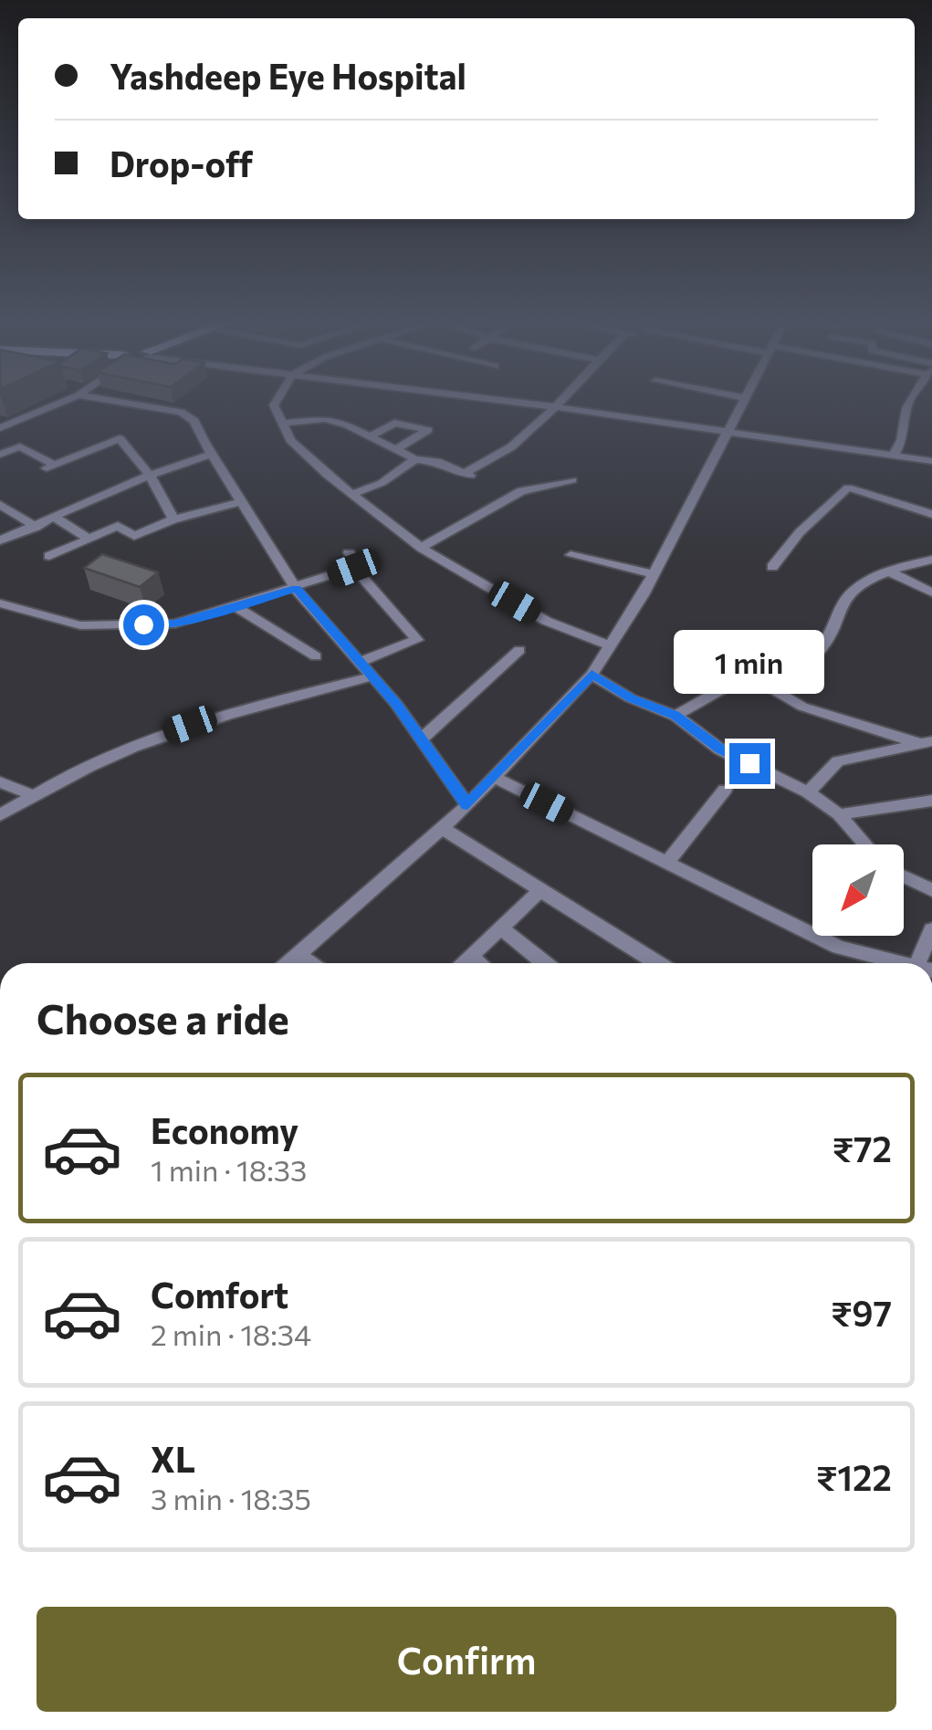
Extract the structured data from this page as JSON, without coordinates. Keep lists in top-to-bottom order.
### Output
{
  "north": "bottom left",
  "page": {
    "banner": ["Yashdeep Eye Hospital", "Drop-off"],
    "bubble": "1 min",
    "heading": "Choose a ride",
    "list": [
      {
        "name": "Economy",
        "note": "1 min · 18:33",
        "value": "₹72"
      },
      {
        "name": "Comfort",
        "note": "2 min · 18:34",
        "value": "₹97"
      },
      {
        "name": "XL",
        "note": "3 min · 18:35",
        "value": "₹122"
      }
    ],
    "buttons": "Confirm"
  }
}
